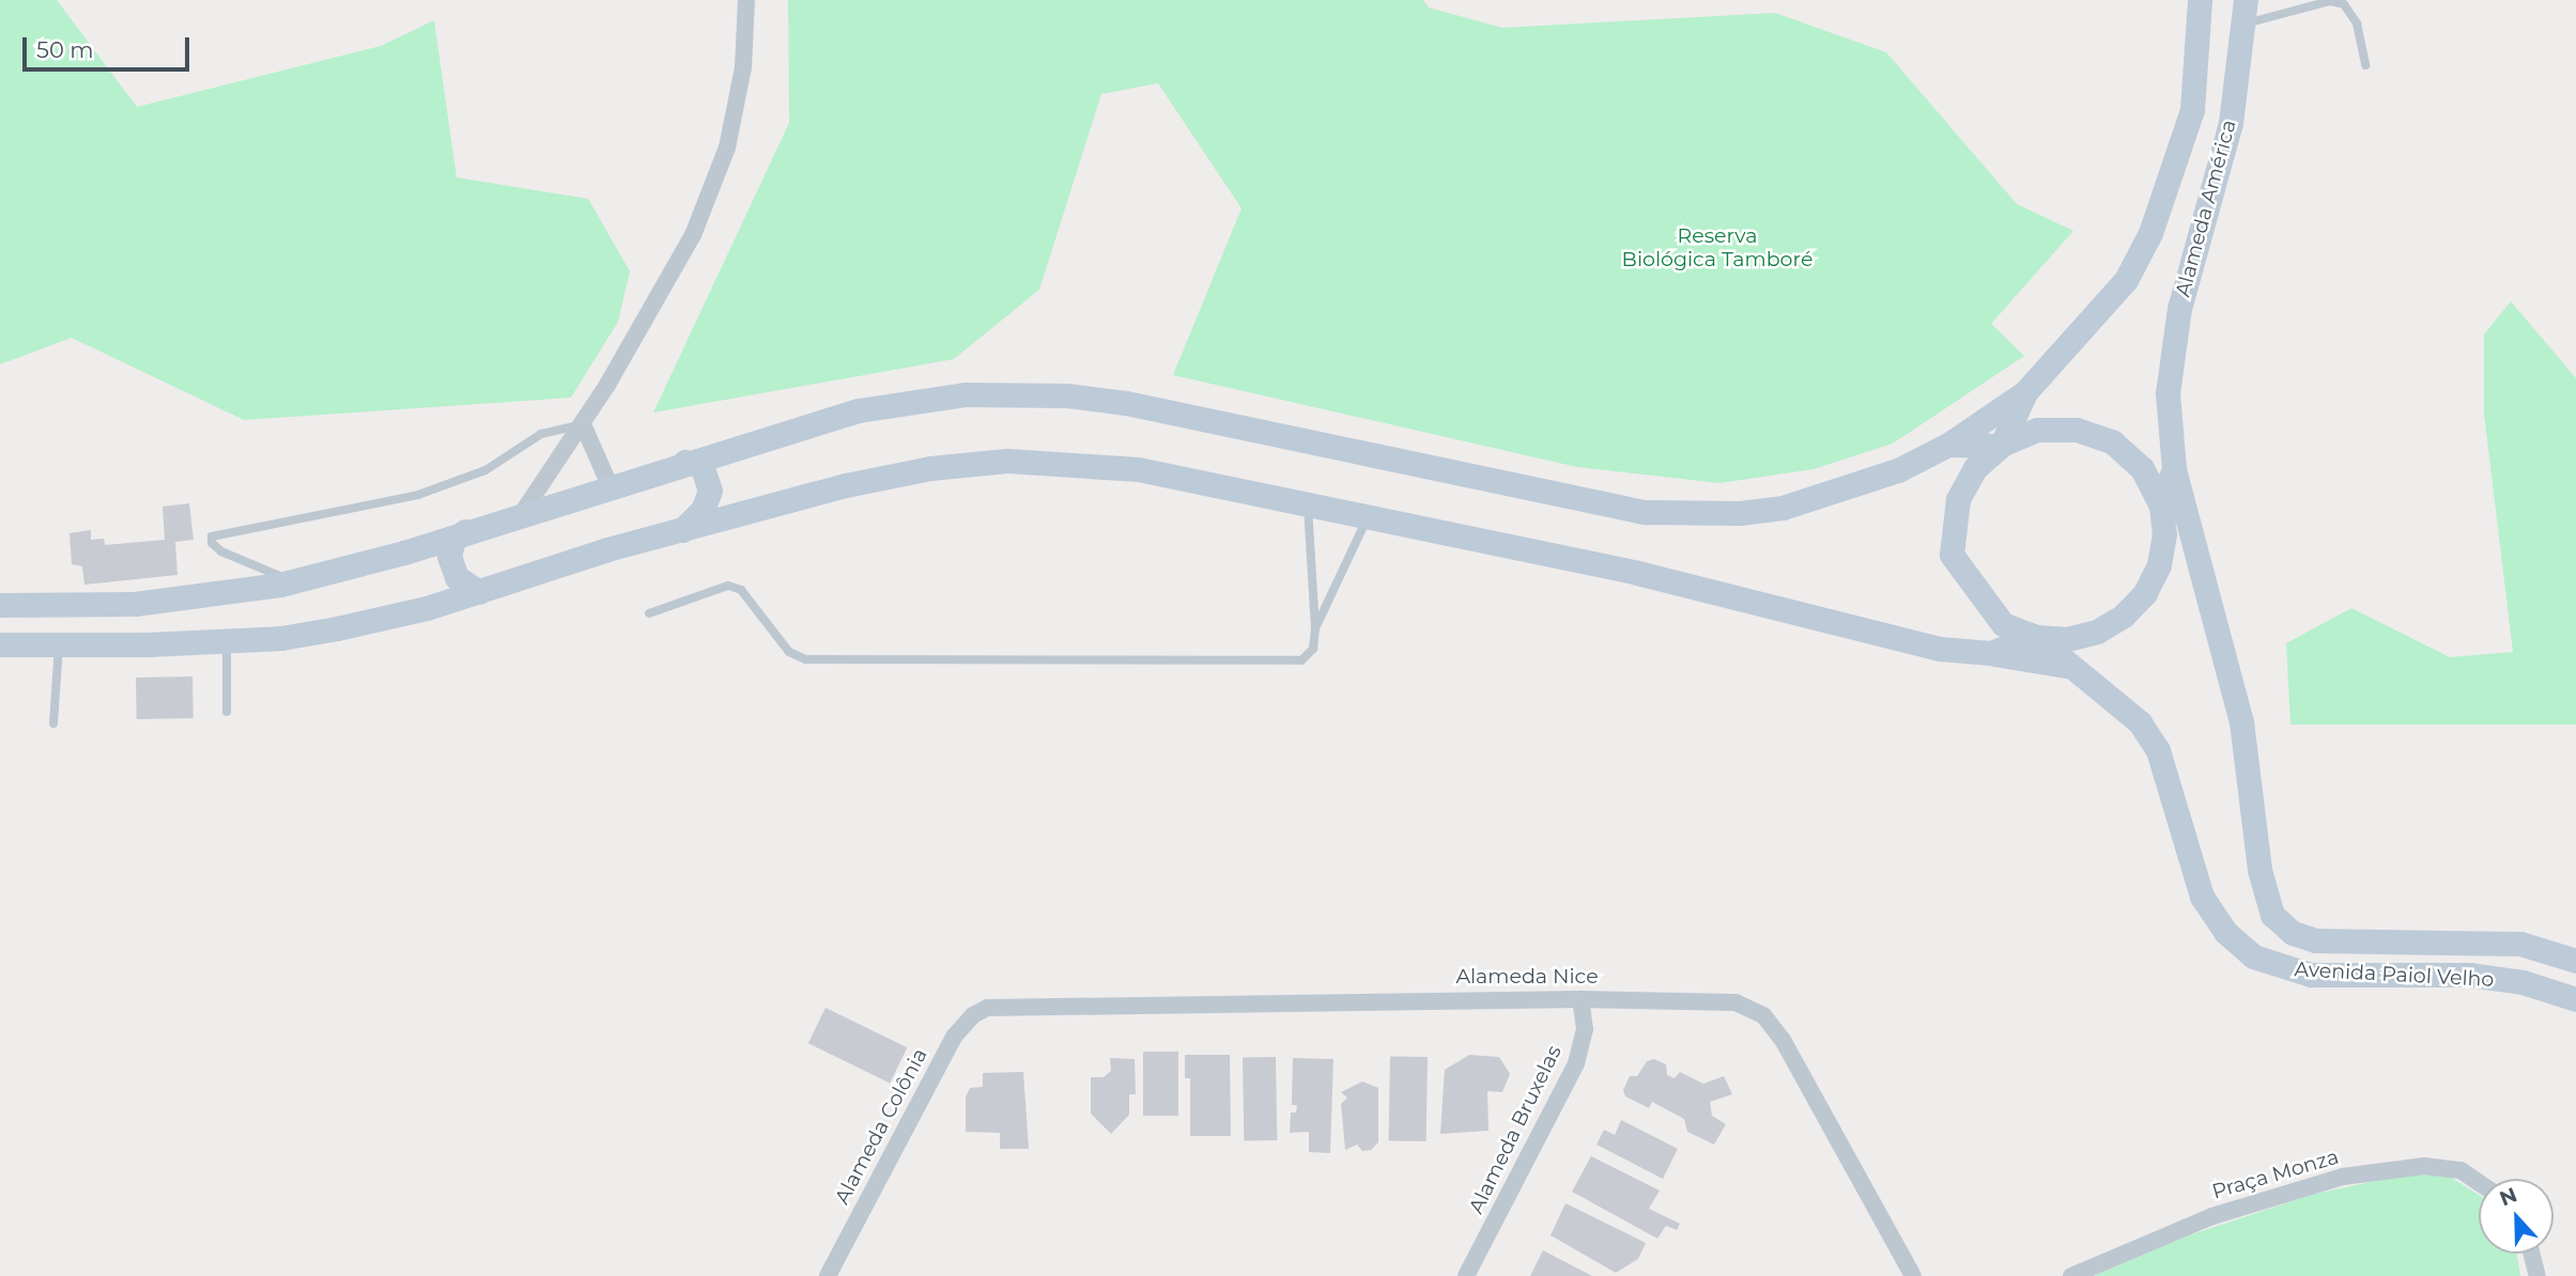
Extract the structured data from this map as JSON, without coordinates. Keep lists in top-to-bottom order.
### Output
{
  "streets": {
    "main road": ["Alameda América", "Avenida Paiol Velho"],
    "street": [
      "Alameda Nice",
      "Alameda Colônia",
      "Alameda Bruxelas",
      "Praça Monza"
    ]
  },
  "crossings": [
    ["Alameda América", "Avenida Paiol Velho"],
    ["Alameda Nice", "Alameda Colônia"],
    ["Alameda Nice", "Alameda Bruxelas"]
  ],
  "parks": ["Reserva Biológica Tamboré"],
  "scale_bar": "50 m",
  "north": "top"
}
